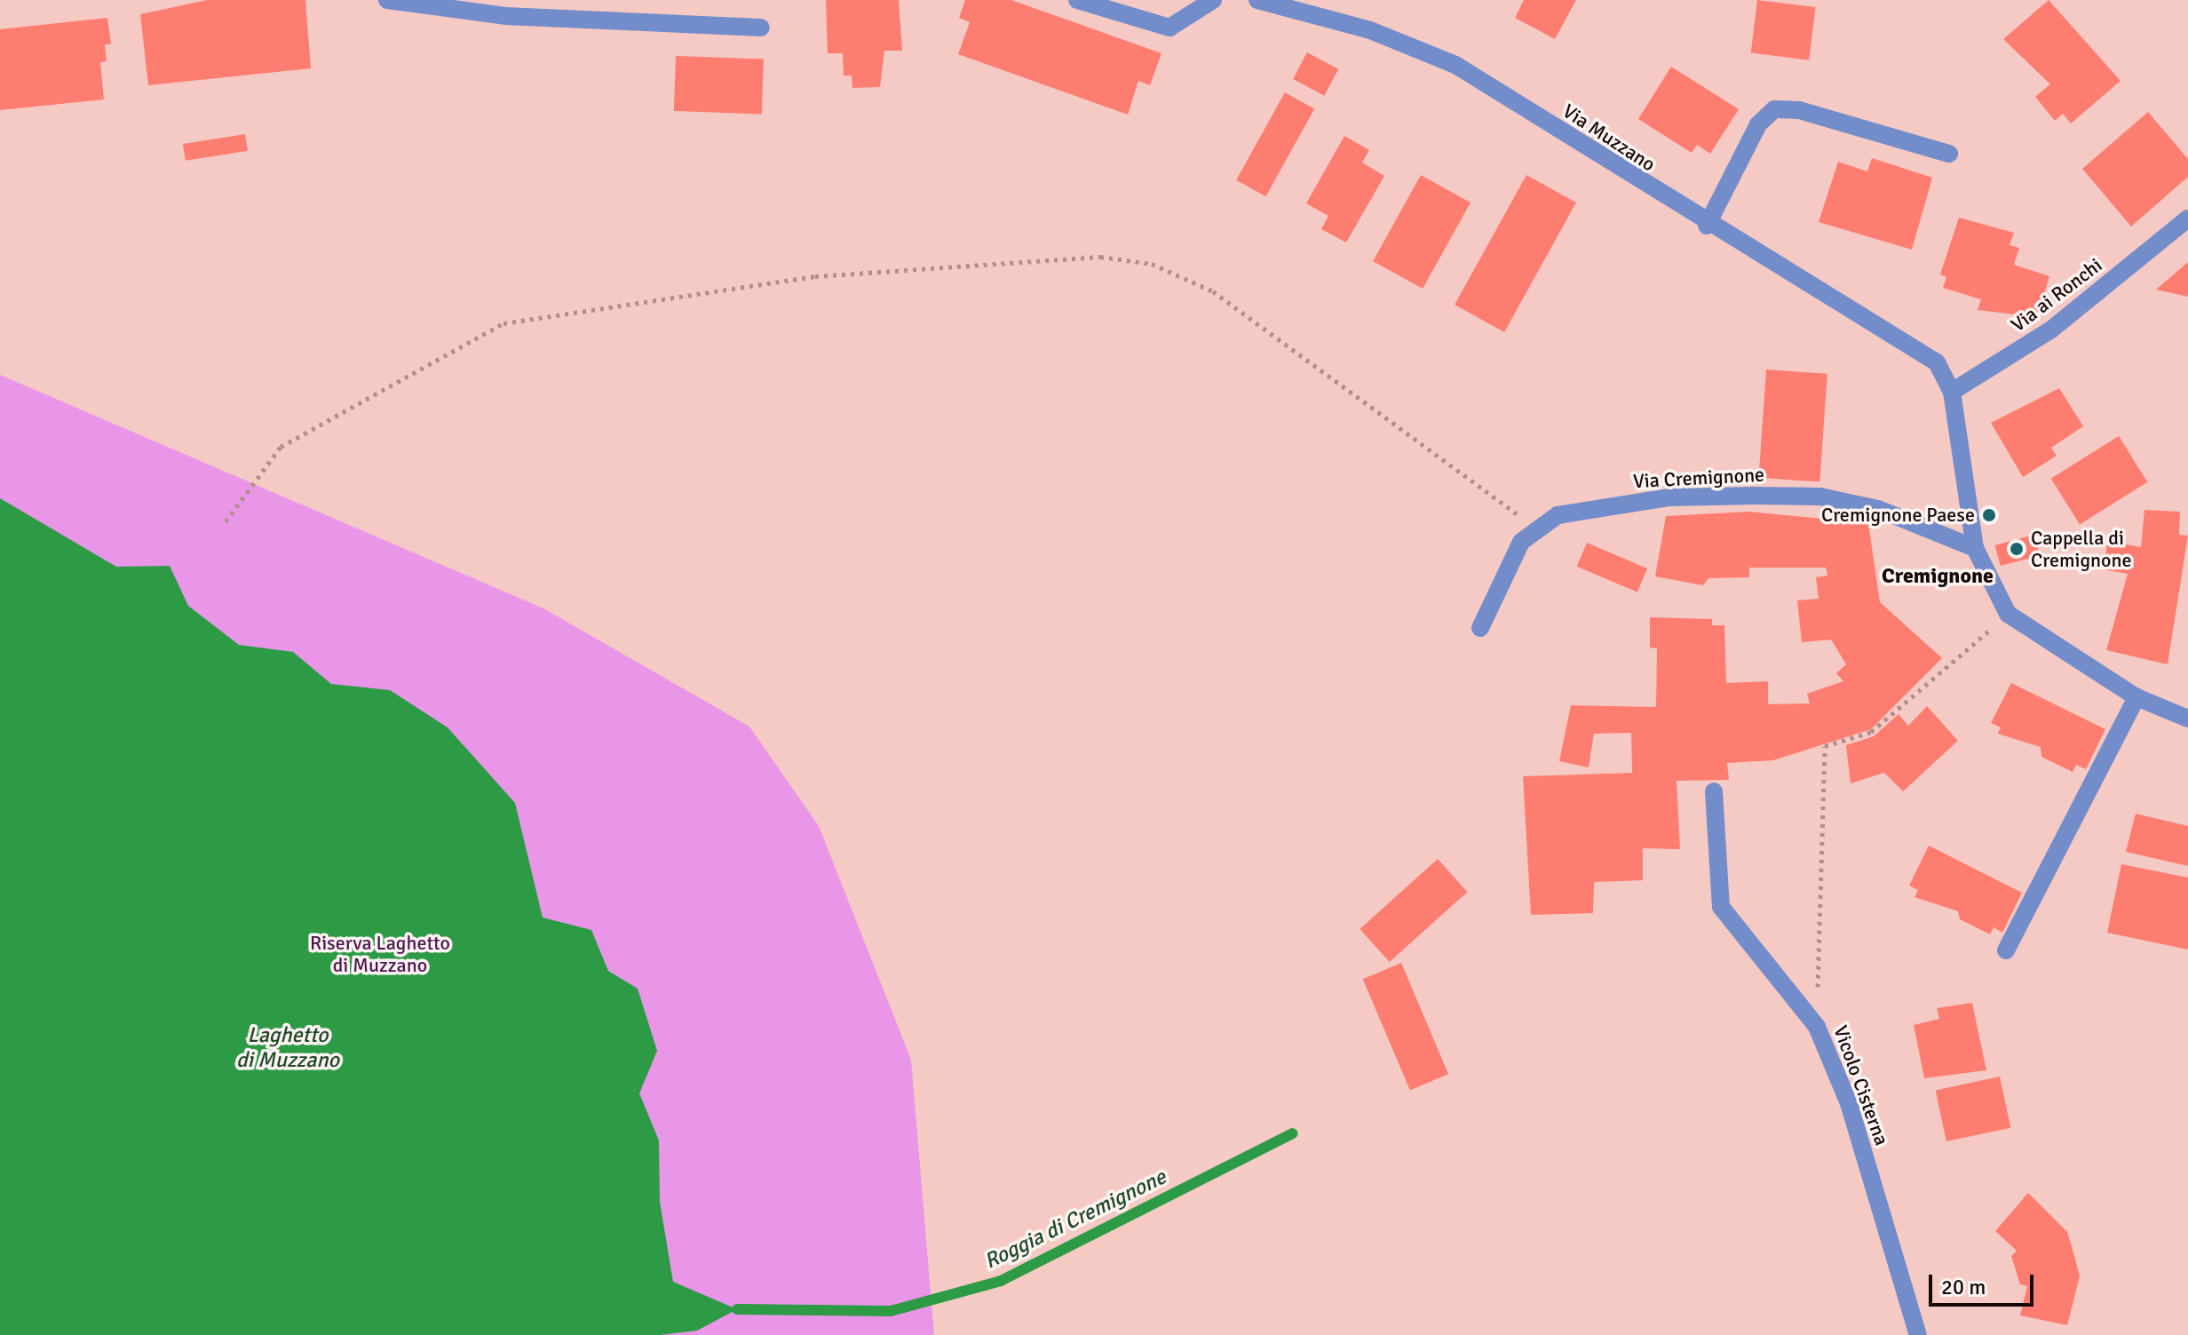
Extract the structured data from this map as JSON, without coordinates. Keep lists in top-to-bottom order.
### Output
{
  "streets": {
    "street": [
      "Via Muzzano",
      "Via ai Ronchi",
      "Via Cremignone",
      "Vicolo Cisterna"
    ]
  },
  "crossings": [
    ["Via Muzzano", "Via ai Ronchi"]
  ],
  "districts": ["Cremignone"],
  "water": ["Laghetto di Muzzano", "Roggia di Cremignone"],
  "parks": ["Riserva Laghetto di Muzzano"],
  "places": ["Cremignone Paese", "Cappella di Cremignone"],
  "scale_bar": "20 m"
}
